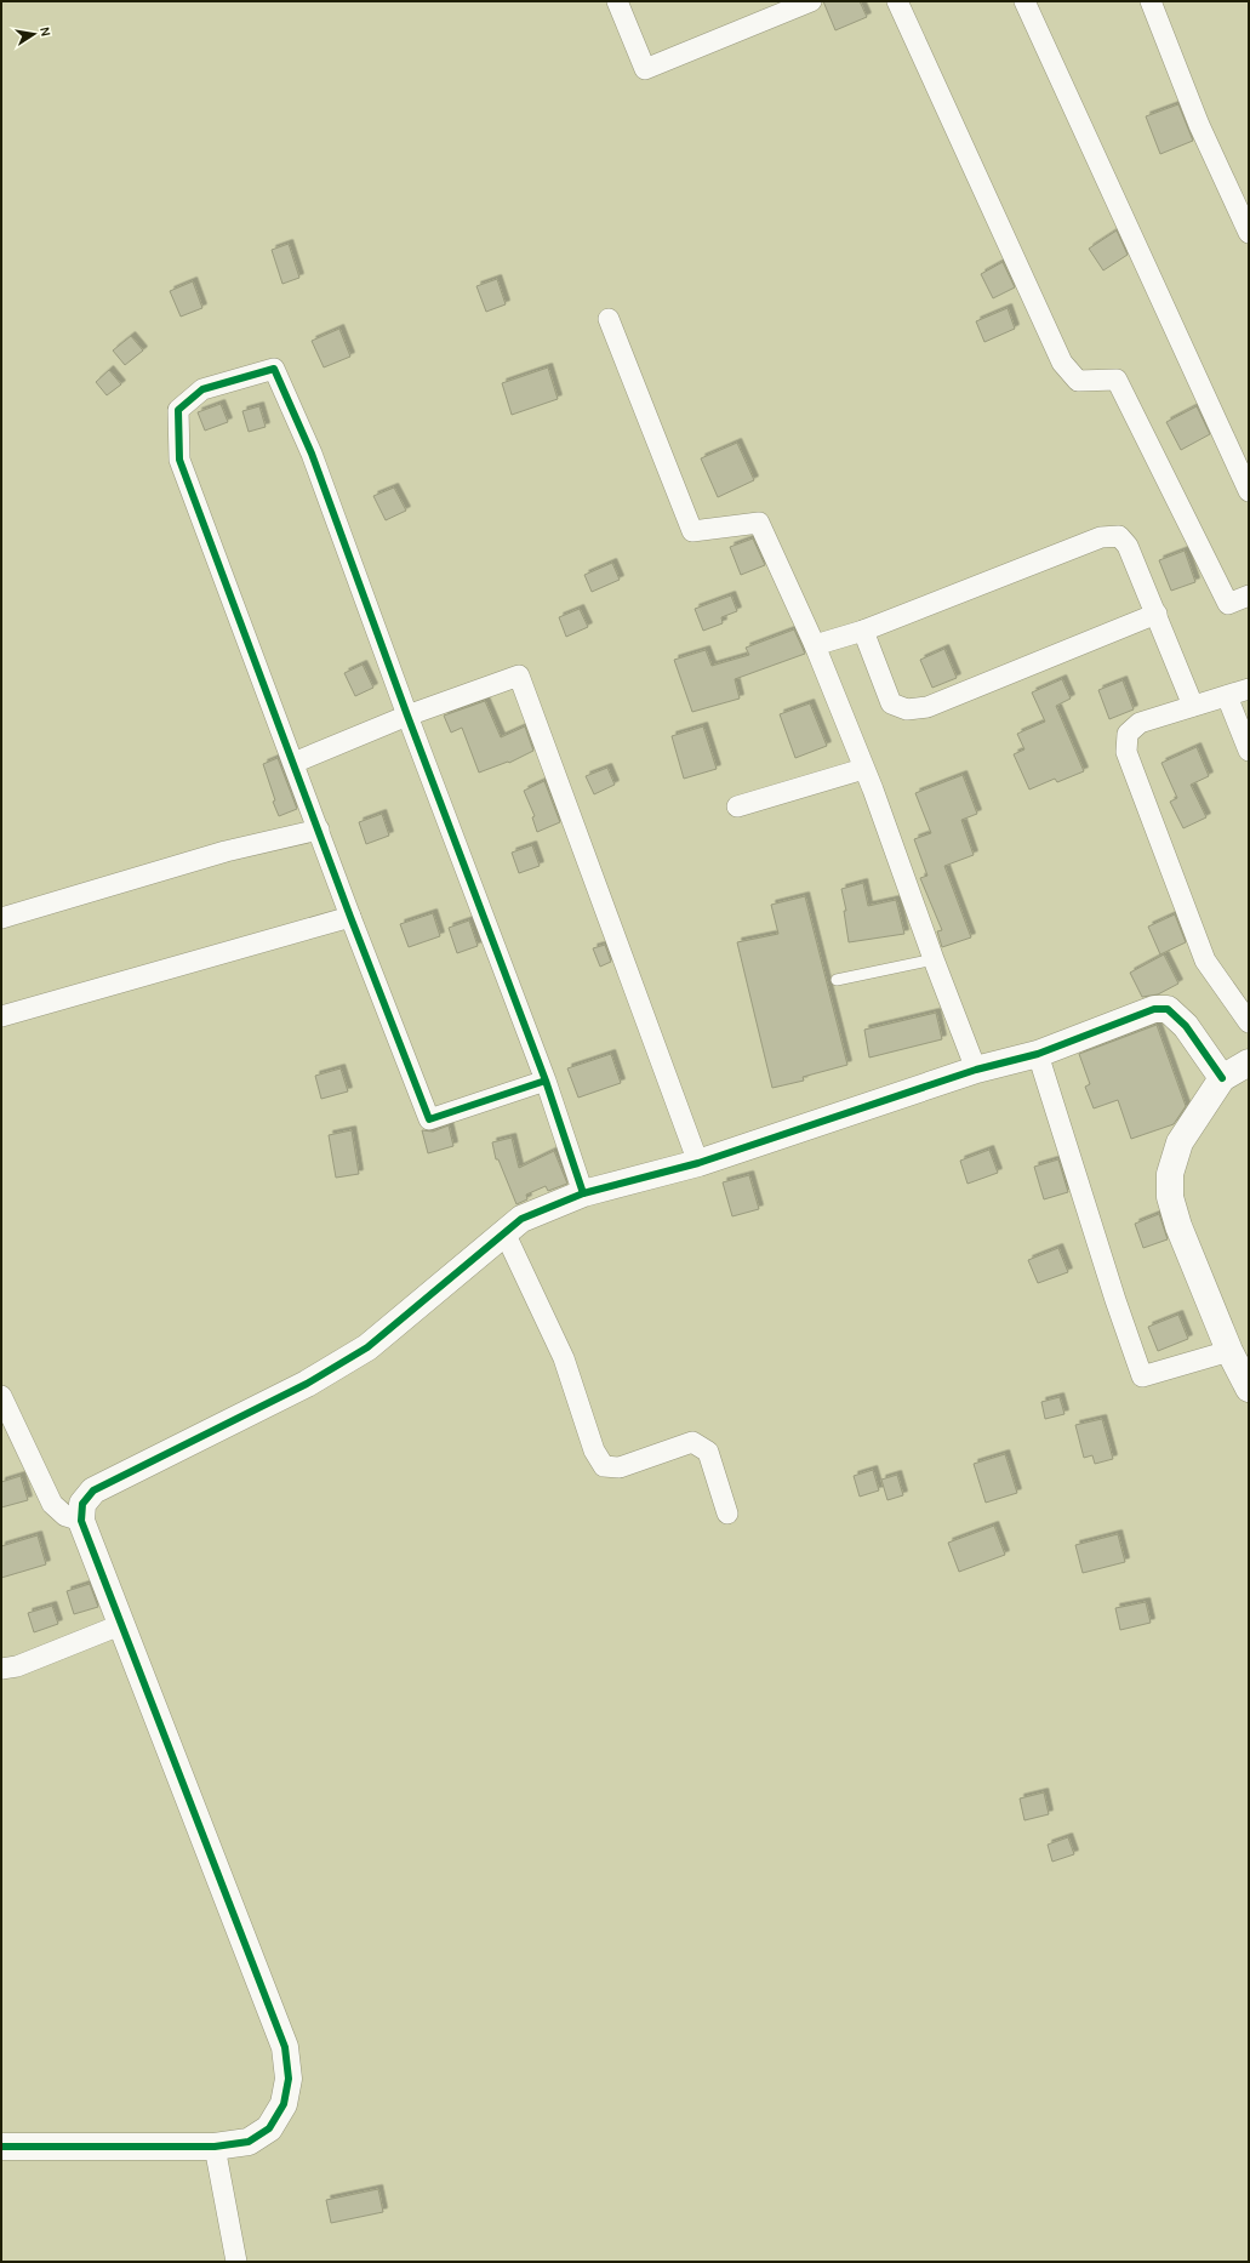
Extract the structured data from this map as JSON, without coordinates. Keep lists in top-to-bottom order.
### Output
{
  "north": "right"
}
